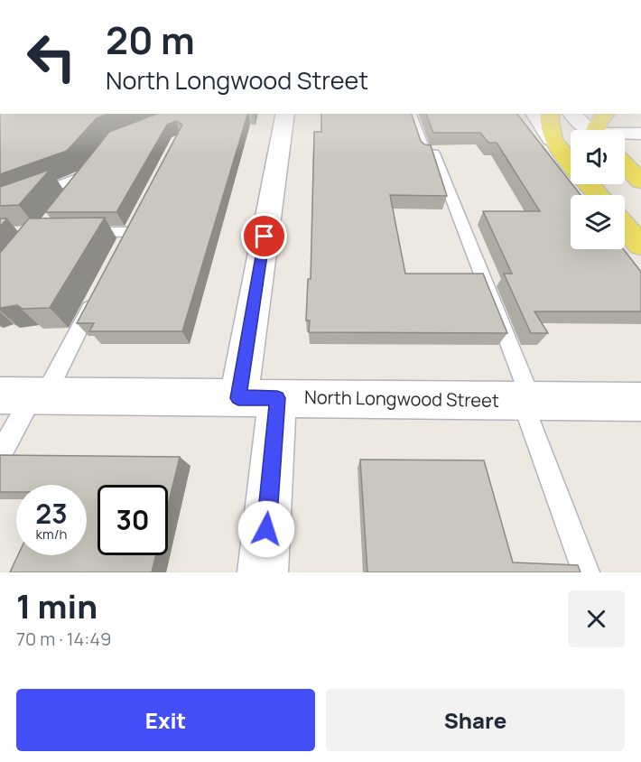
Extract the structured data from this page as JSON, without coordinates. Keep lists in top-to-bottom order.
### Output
{
  "streets": {
    "street": ["North Longwood Street"]
  },
  "page": {
    "turn": ["20 m", "North Longwood Street"],
    "speed": "23 km/h",
    "limit": "30",
    "heading": ["1 min", "70 m · 14:49"],
    "buttons": ["Exit", "Share"]
  }
}
